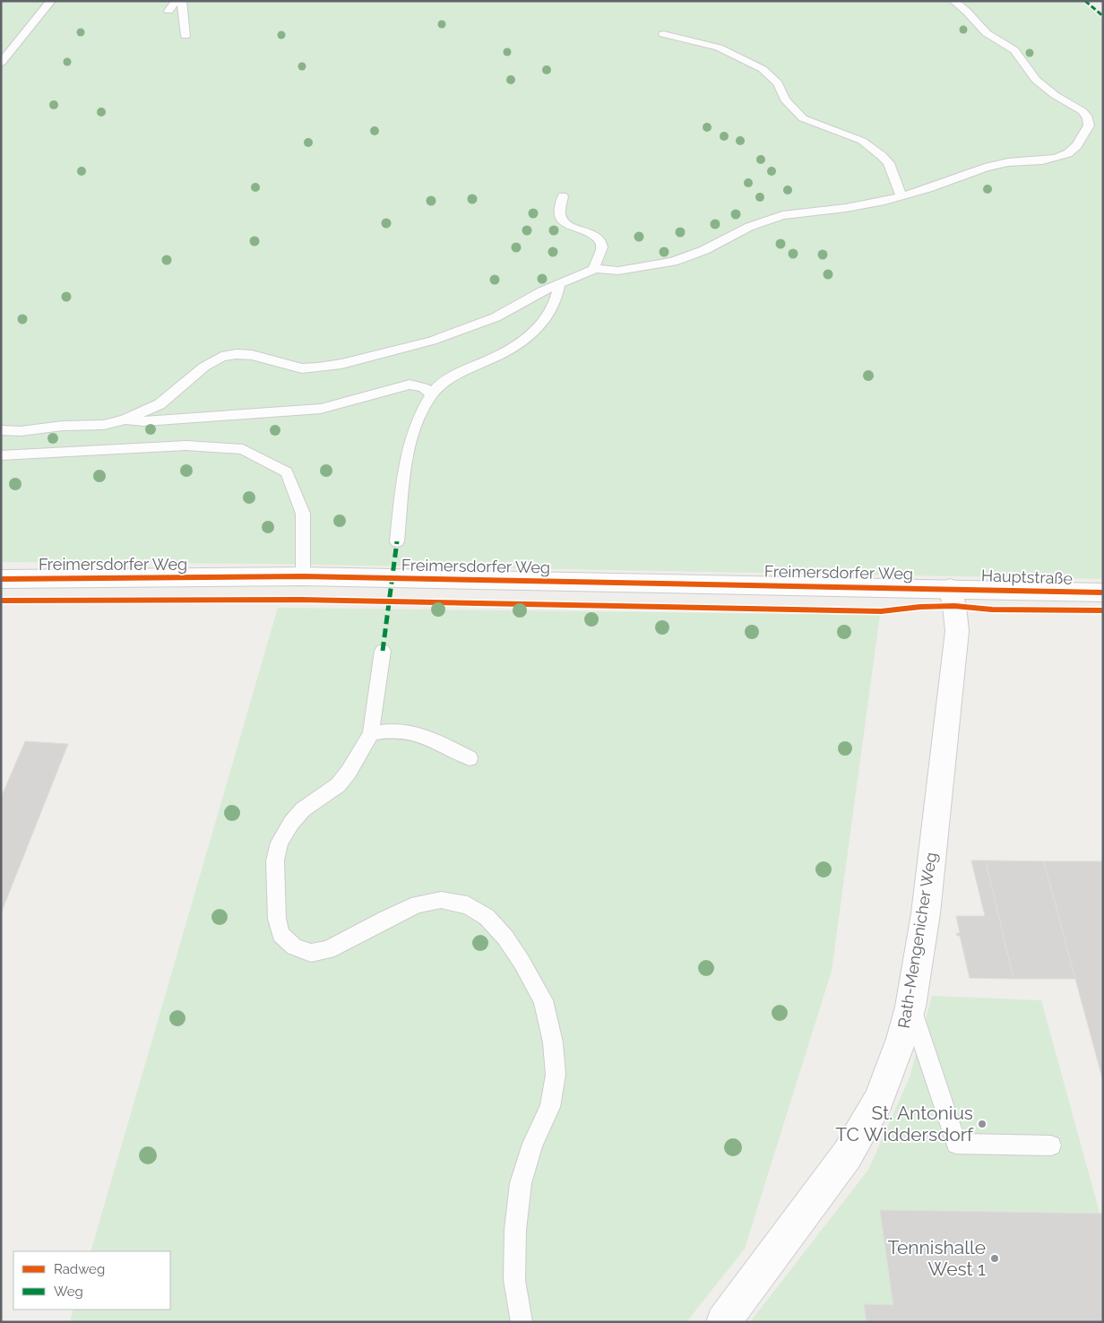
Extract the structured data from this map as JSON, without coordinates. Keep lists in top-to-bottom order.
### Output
{
  "streets": {
    "street": ["Freimersdorfer Weg", "Hauptstraße", "Rath-Mengenicher Weg"]
  },
  "crossings": [
    ["Freimersdorfer Weg", "Hauptstraße"],
    ["Freimersdorfer Weg", "Rath-Mengenicher Weg"],
    ["Hauptstraße", "Rath-Mengenicher Weg"]
  ],
  "places": ["St. Antonius TC Widdersdorf", "Tennishalle West 1"],
  "legend": ["Radweg", "Weg"]
}
